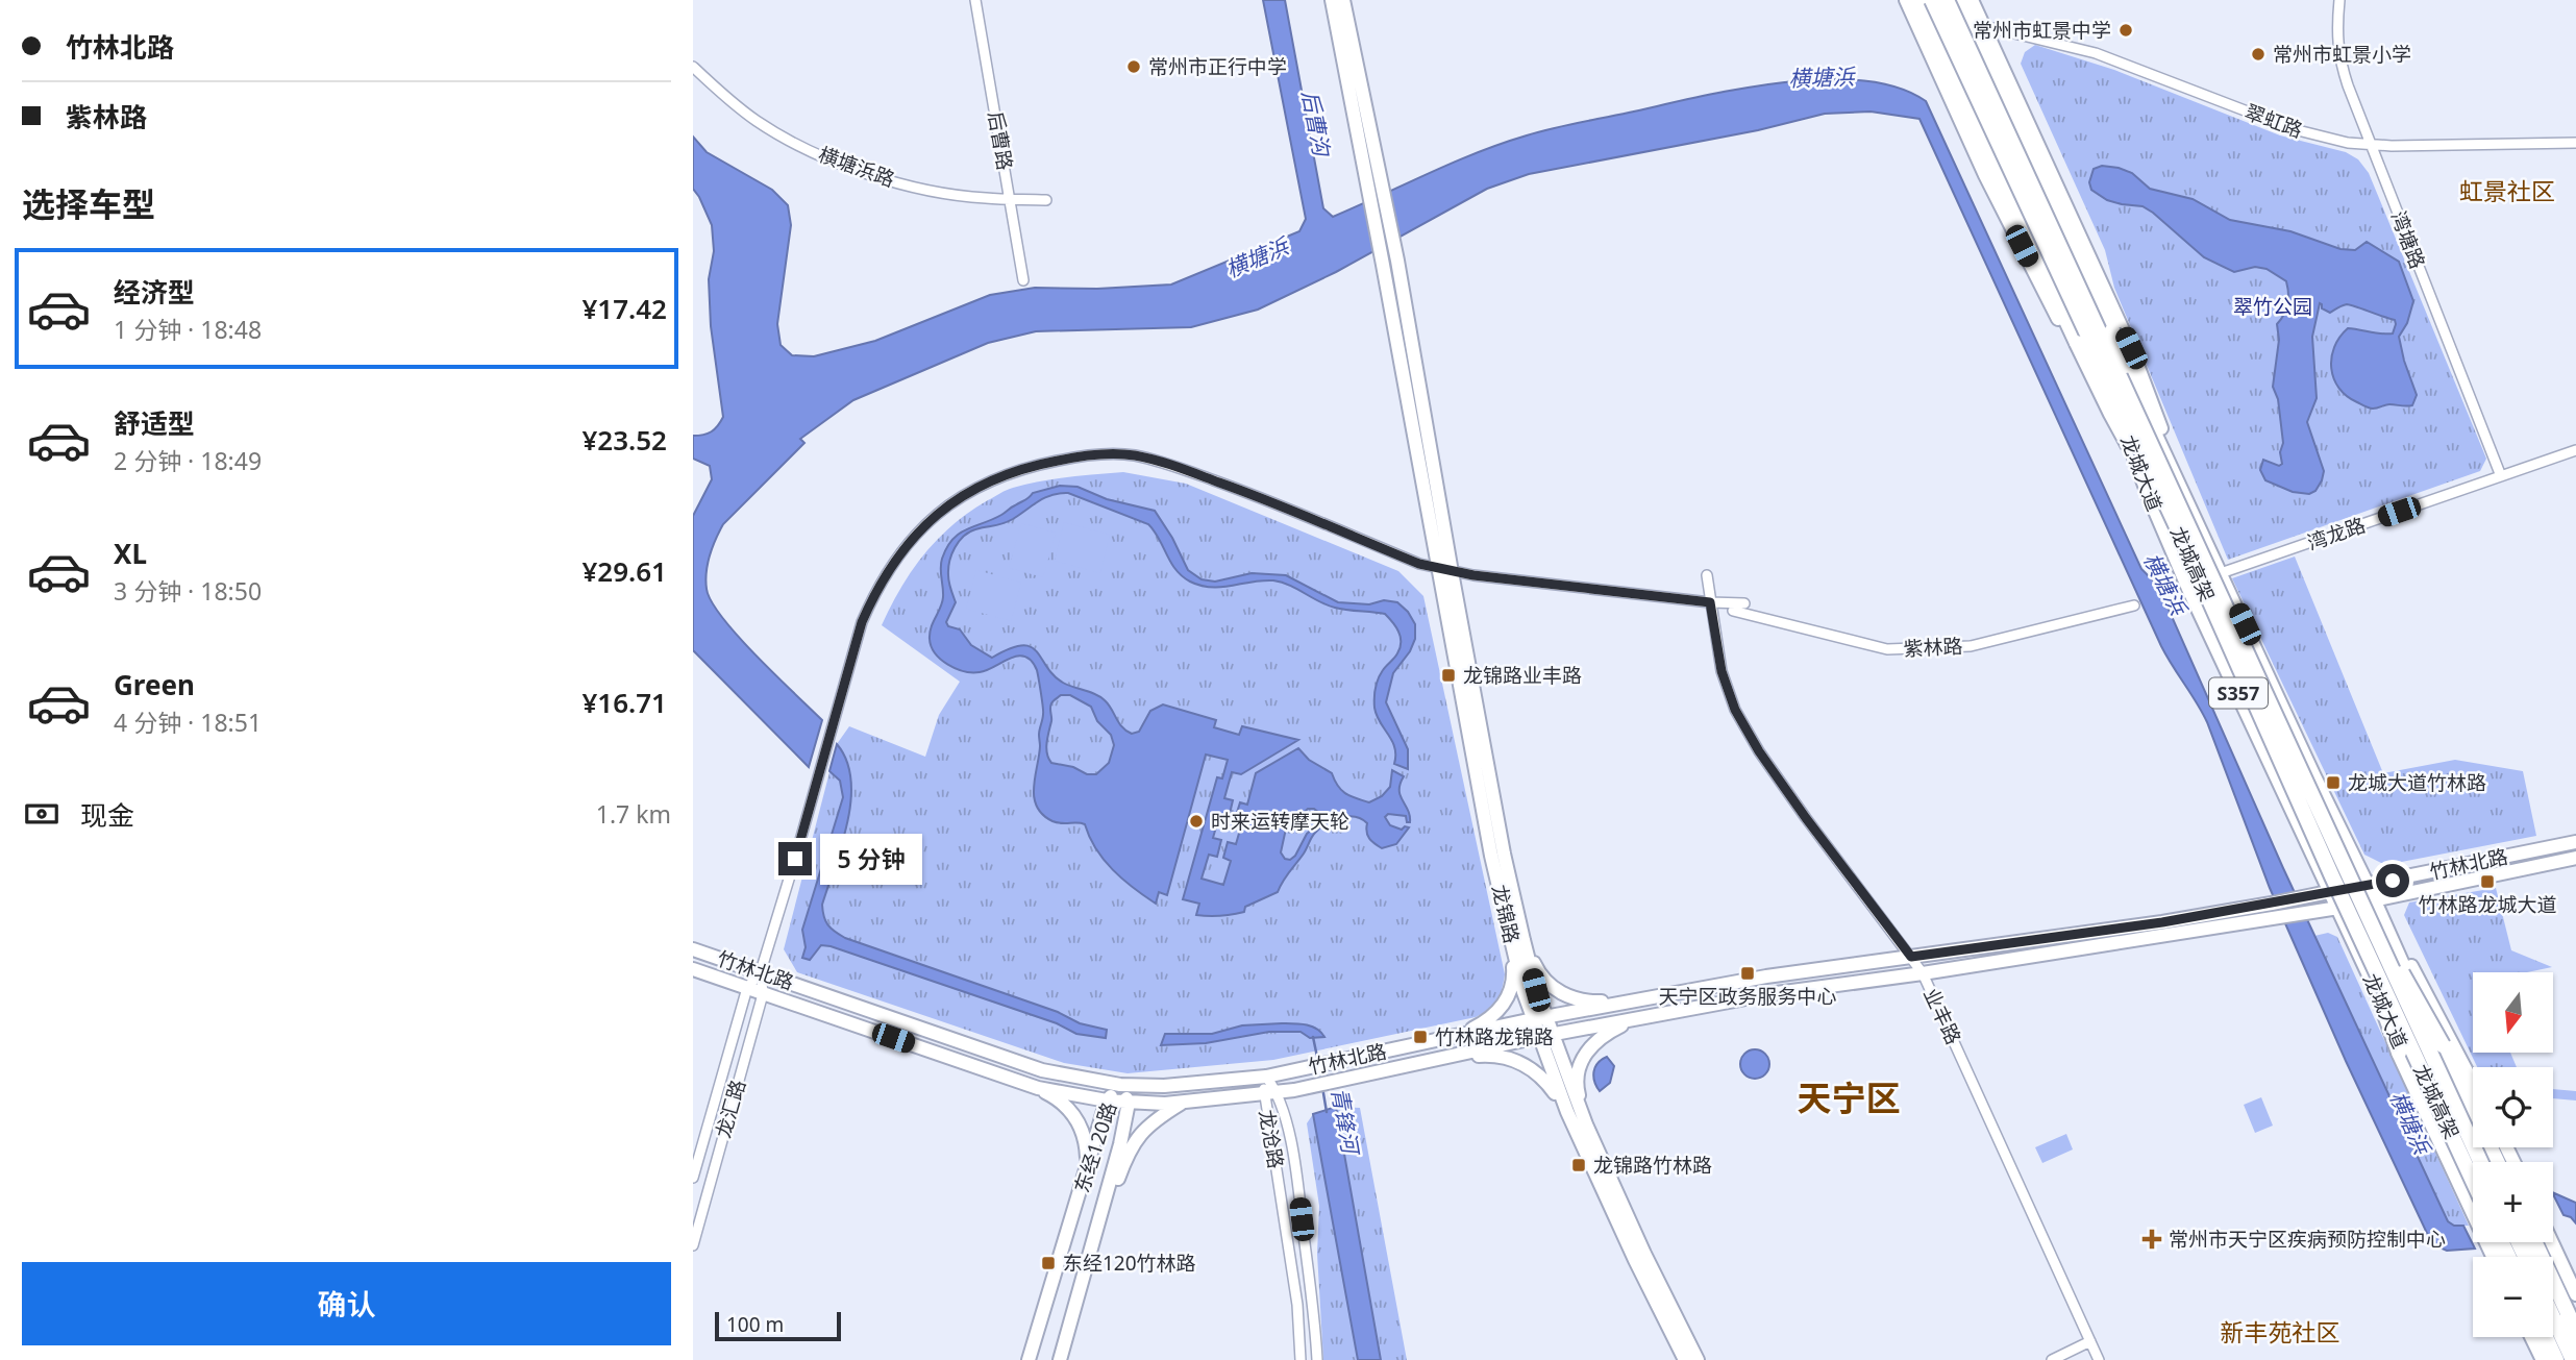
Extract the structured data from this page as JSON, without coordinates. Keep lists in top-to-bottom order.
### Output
{
  "streets": {
    "highway": ["龙城高架"],
    "main road": [
      "龙城大道",
      "S357",
      "竹林北路",
      "龙锦路",
      "东经120路"
    ],
    "street": [
      "翠虹路",
      "后曹路",
      "横塘浜路",
      "湾塘路",
      "湾龙路",
      "紫林路",
      "业丰路",
      "龙汇路",
      "龙沧路"
    ]
  },
  "crossings": [
    ["翠虹路", "湾塘路"],
    ["翠虹路", "龙城大道"],
    ["后曹路", "横塘浜路"],
    ["湾塘路", "湾龙路"],
    ["龙城大道", "湾龙路"],
    ["龙城大道", "龙城高架"],
    ["龙城大道", "竹林北路"],
    ["竹林北路", "龙锦路"],
    ["竹林北路", "业丰路"],
    ["竹林北路", "龙汇路"],
    ["竹林北路", "龙沧路"],
    ["竹林北路", "东经120路"]
  ],
  "districts": ["虹景社区", "天宁区", "新丰苑社区"],
  "water": ["横塘浜", "后曹沟", "青锋河"],
  "parks": ["翠竹公园"],
  "places": {
    "other": [
      "常州市虹景中学",
      "常州市虹景小学",
      "常州市正行中学",
      "时来运转摩天轮"
    ],
    "transit": [
      "龙锦路业丰路",
      "龙城大道竹林路",
      "竹林路龙城大道",
      "天宁区政务服务中心",
      "竹林路龙锦路",
      "龙锦路竹林路",
      "东经120竹林路"
    ],
    "health": ["常州市天宁区疾病预防控制中心"]
  },
  "scale_bar": "100 m",
  "north": "bottom",
  "page": {
    "banner": ["竹林北路", "紫林路"],
    "heading": "选择车型",
    "list": [
      {
        "name": "经济型",
        "note": "1 分钟 · 18:48",
        "value": "¥17.42"
      },
      {
        "name": "舒适型",
        "note": "2 分钟 · 18:49",
        "value": "¥23.52"
      },
      {
        "name": "XL",
        "note": "3 分钟 · 18:50",
        "value": "¥29.61"
      },
      {
        "name": "Green",
        "note": "4 分钟 · 18:51",
        "value": "¥16.71"
      }
    ],
    "pay": ["现金", "1.7 km"],
    "bubble": "5 分钟",
    "map_buttons": ["+", "−"],
    "buttons": "确认",
    "scale": "100 m"
  }
}
